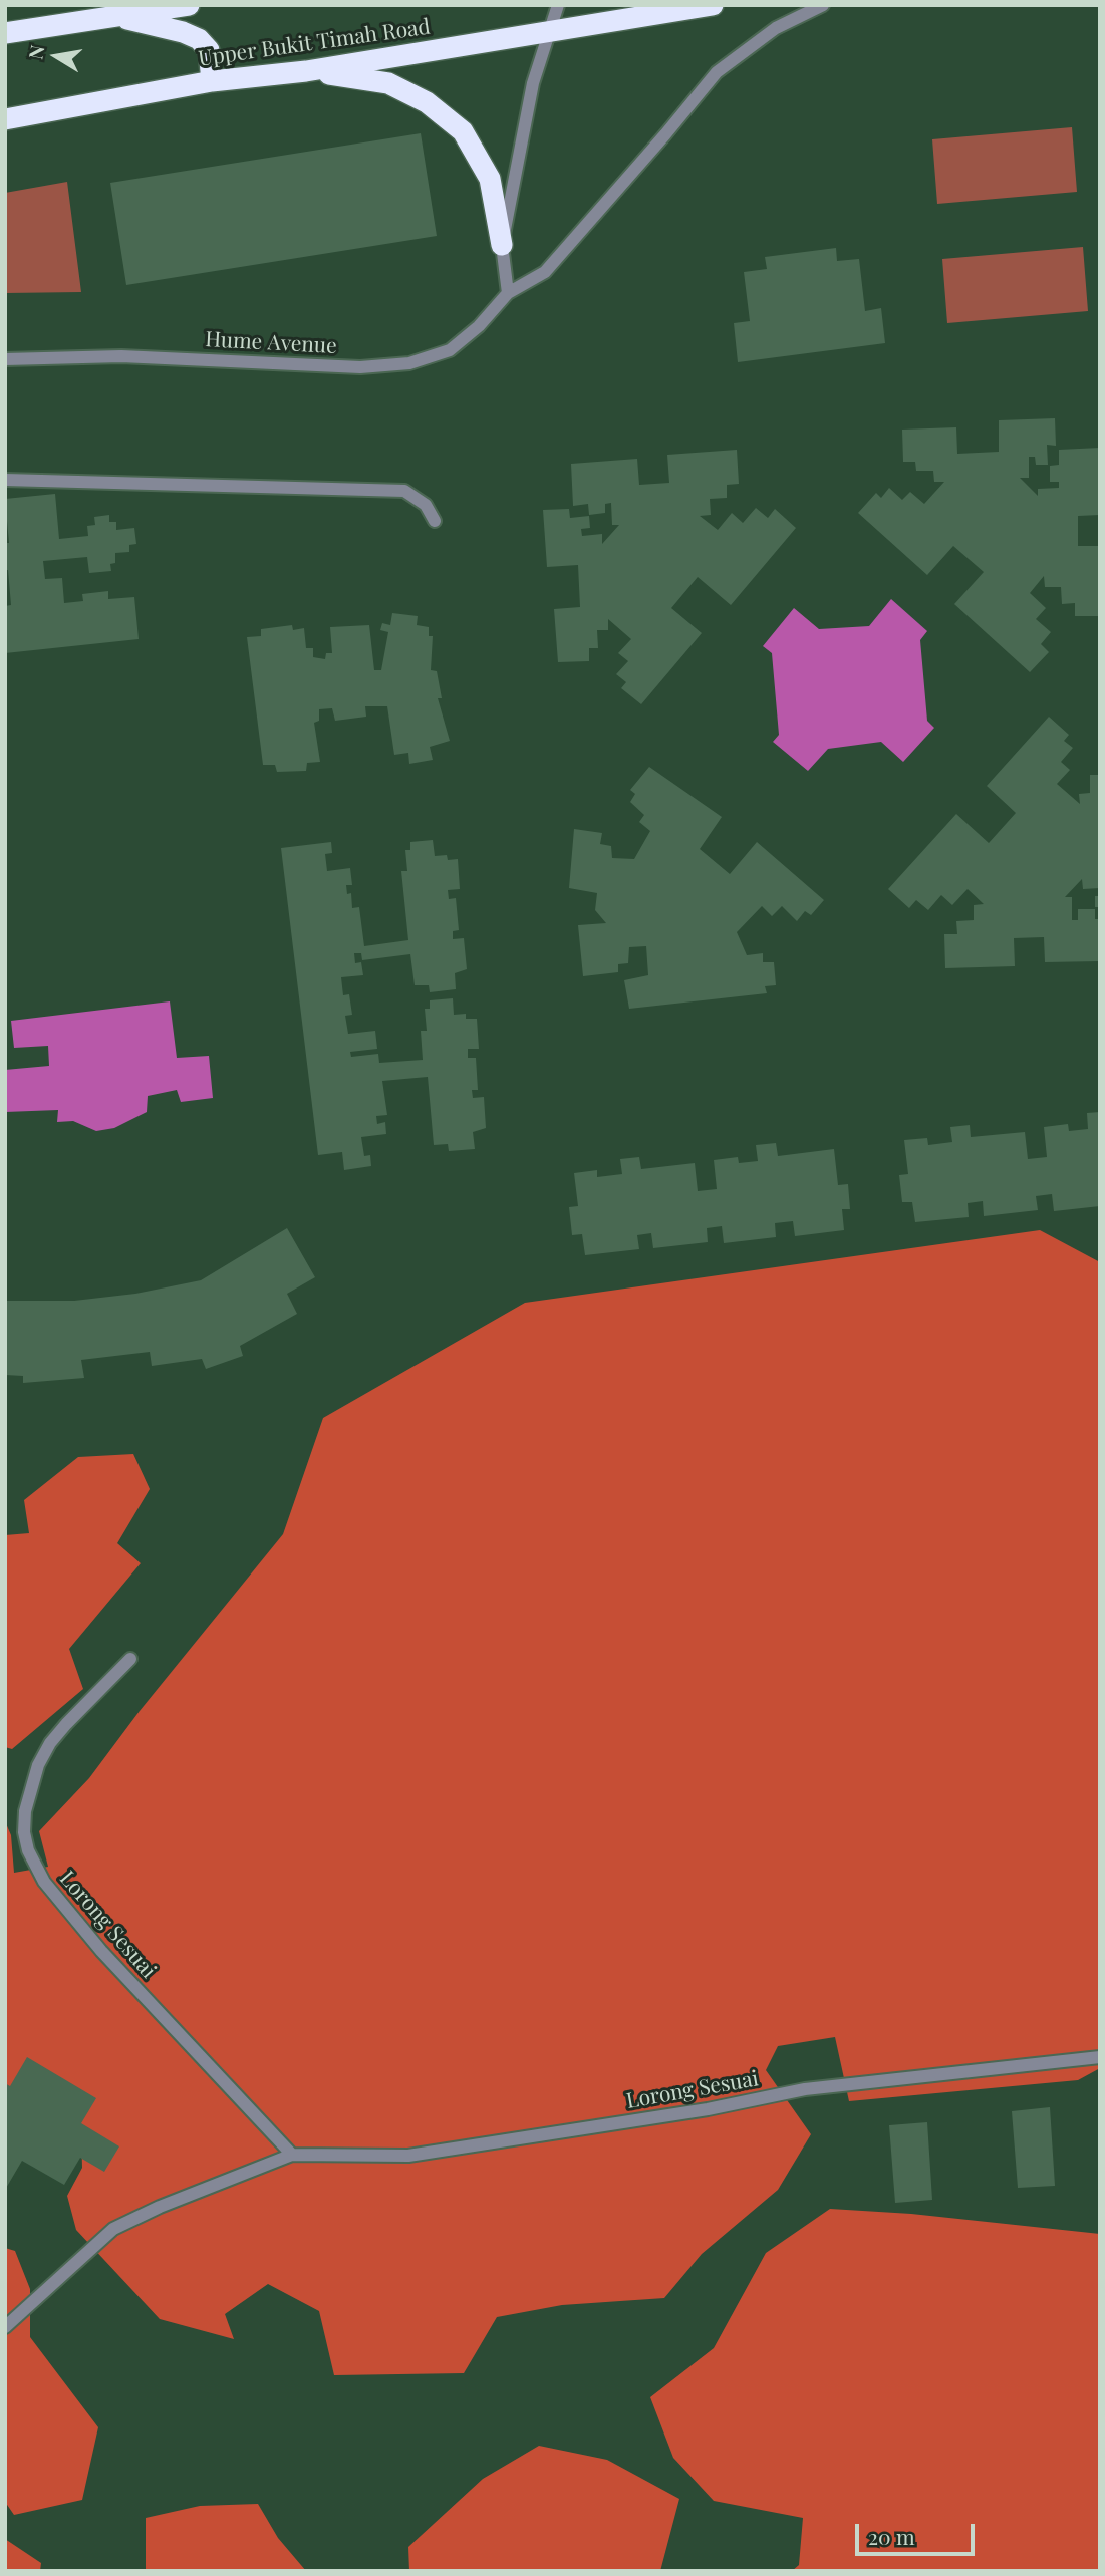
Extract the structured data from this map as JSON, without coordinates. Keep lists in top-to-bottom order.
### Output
{
  "streets": {
    "highway": ["Upper Bukit Timah Road"],
    "street": ["Hume Avenue", "Lorong Sesuai"]
  },
  "scale_bar": "20 m",
  "north": "left"
}
